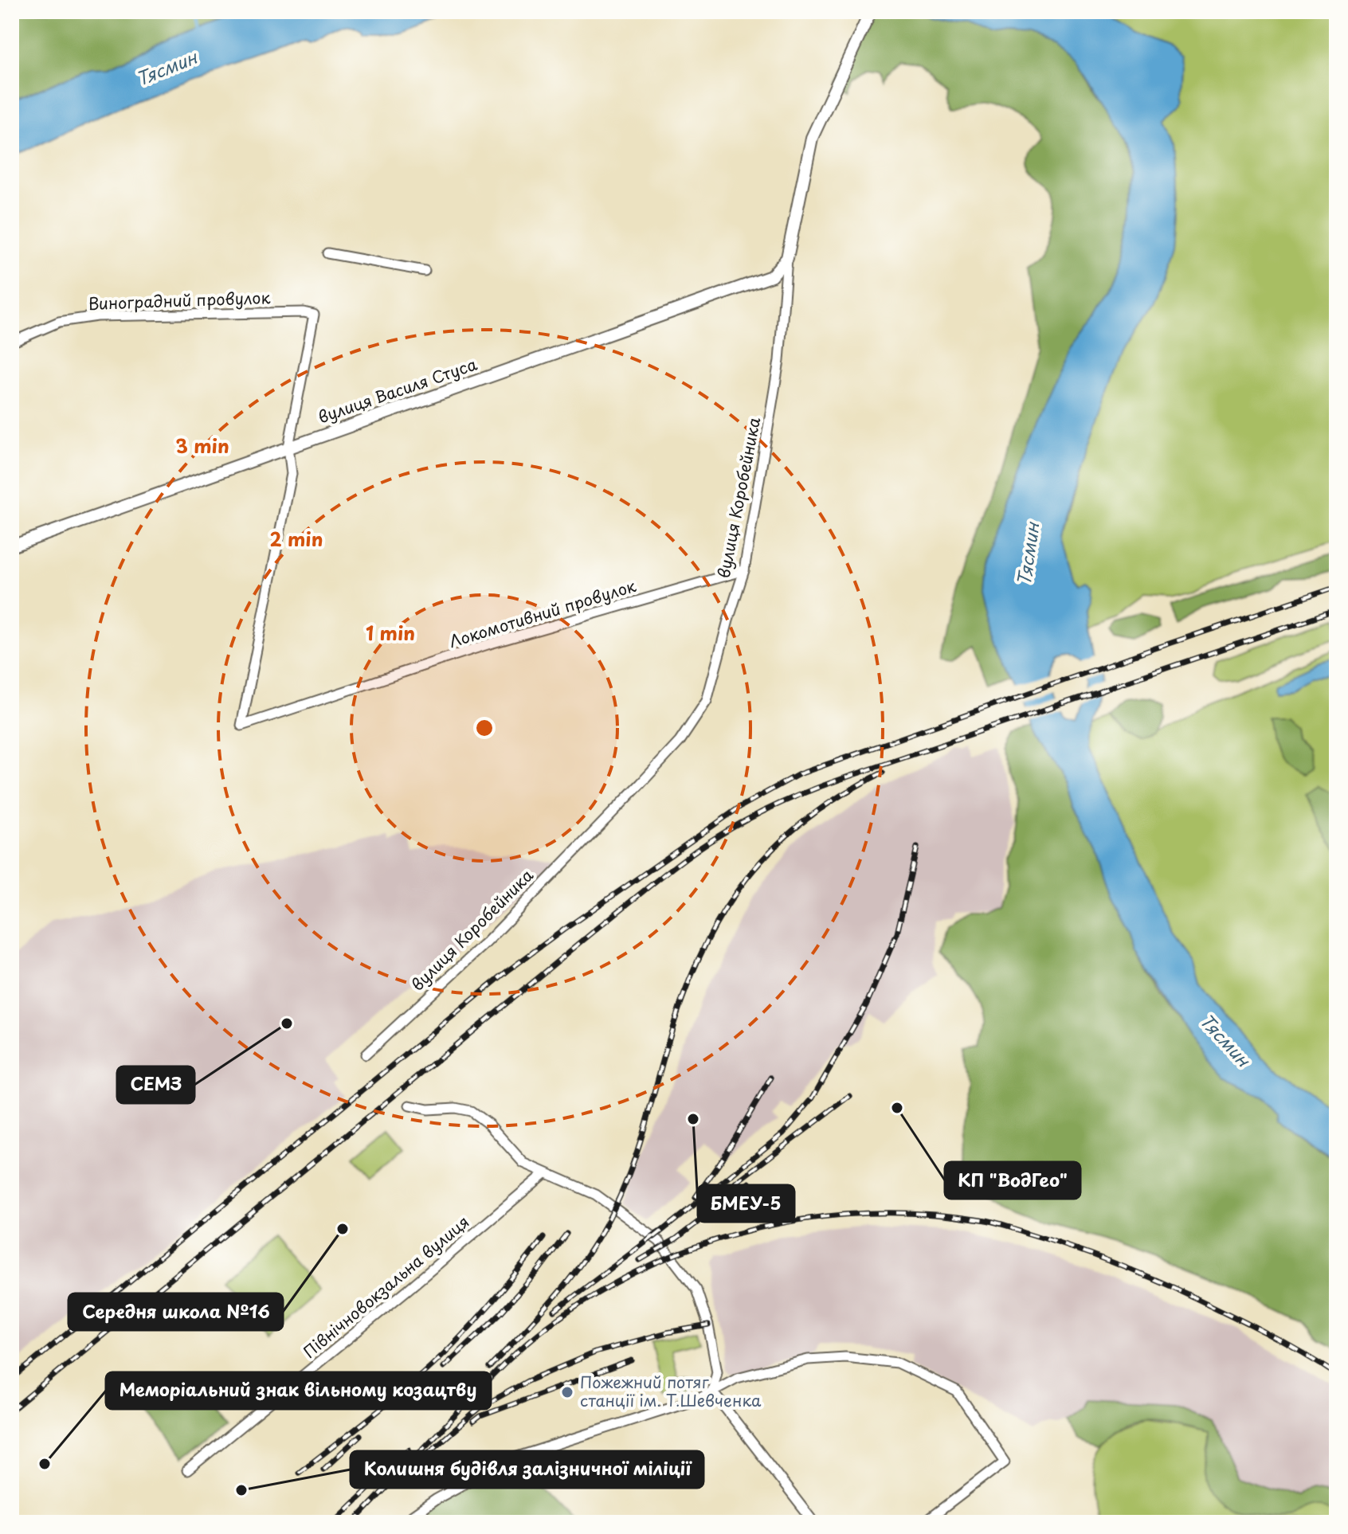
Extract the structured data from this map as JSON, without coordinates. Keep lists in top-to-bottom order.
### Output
{
  "streets": {
    "street": [
      "Виноградний провулок",
      "вулиця Василя Стуса",
      "вулиця Коробейника",
      "Локомотивний провулок",
      "Північновокзальна вулиця"
    ]
  },
  "crossings": [
    ["Виноградний провулок", "вулиця Василя Стуса"],
    ["Виноградний провулок", "Локомотивний провулок"],
    ["вулиця Василя Стуса", "вулиця Коробейника"],
    ["вулиця Василя Стуса", "Локомотивний провулок"],
    ["вулиця Коробейника", "Локомотивний провулок"]
  ],
  "water": ["Тясмин"],
  "places": [
    "СЕМЗ",
    "КП \"ВодГео\"",
    "БМЕУ-5",
    "Середня школа №16",
    "Пожежний потяг станції ім. Т.Шевченка",
    "Меморіальний знак вільному козацтву",
    "Колишня будівля залізничної міліції"
  ],
  "rings": ["3 min", "2 min", "1 min"]
}
